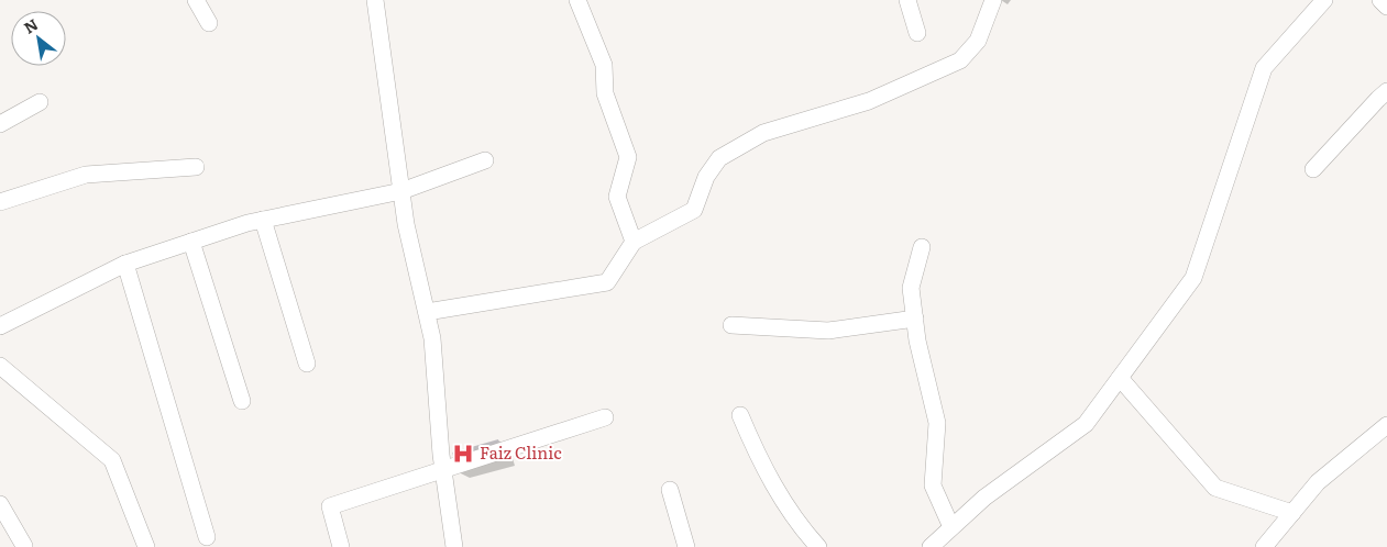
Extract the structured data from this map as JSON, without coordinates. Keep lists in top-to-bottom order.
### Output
{
  "places": {
    "hospital": ["Faiz Clinic"]
  },
  "north": "top left"
}
